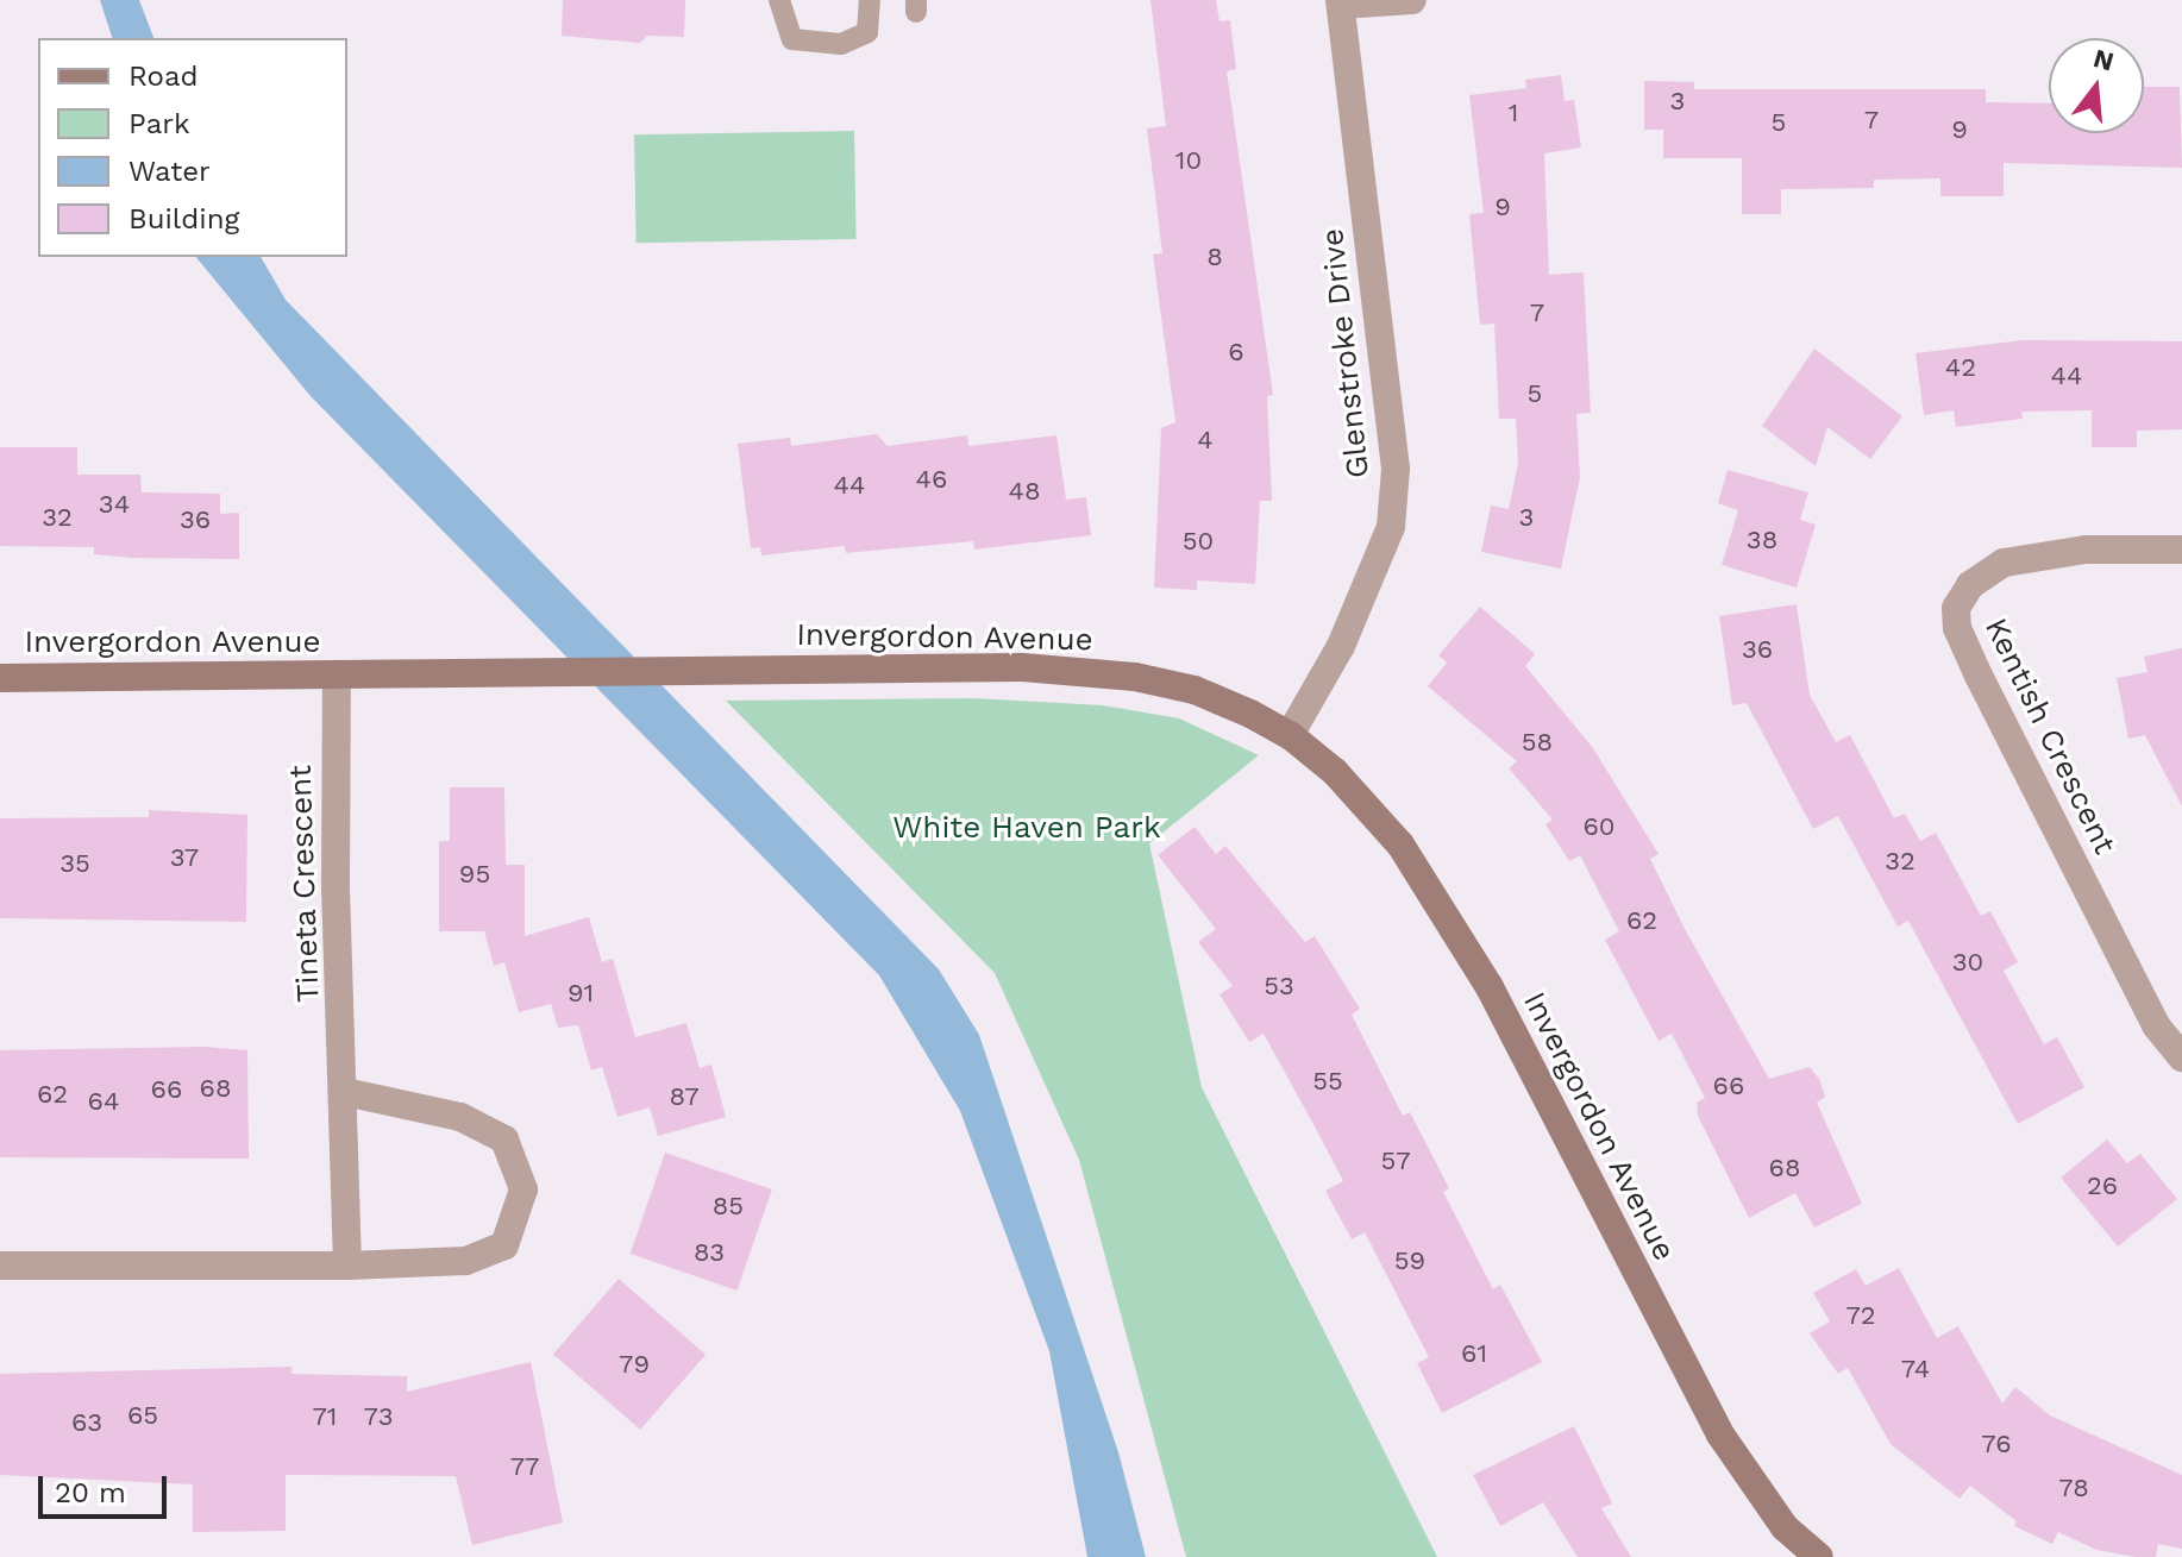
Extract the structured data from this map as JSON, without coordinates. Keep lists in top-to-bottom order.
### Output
{
  "streets": {
    "street": [
      "Glenstroke Drive",
      "Invergordon Avenue",
      "Kentish Crescent",
      "Tineta Crescent"
    ]
  },
  "crossings": [
    ["Glenstroke Drive", "Invergordon Avenue"],
    ["Invergordon Avenue", "Tineta Crescent"]
  ],
  "parks": ["White Haven Park"],
  "house_numbers": [
    "3",
    "1",
    "7",
    "5",
    "9",
    "10",
    "9",
    "8",
    "7",
    "6",
    "42",
    "44",
    "5",
    "4",
    "46",
    "44",
    "48",
    "34",
    "32",
    "3",
    "36",
    "38",
    "50",
    "36",
    "58",
    "60",
    "37",
    "32",
    "35",
    "95",
    "62",
    "30",
    "53",
    "91",
    "55",
    "66",
    "68",
    "66",
    "62",
    "87",
    "64",
    "57",
    "68",
    "26",
    "85",
    "83",
    "59",
    "72",
    "61",
    "79",
    "74",
    "65",
    "71",
    "73",
    "63",
    "76",
    "77",
    "78"
  ],
  "legend": [
    "Road",
    "Park",
    "Water",
    "Building"
  ],
  "scale_bar": "20 m",
  "north": "top"
}
